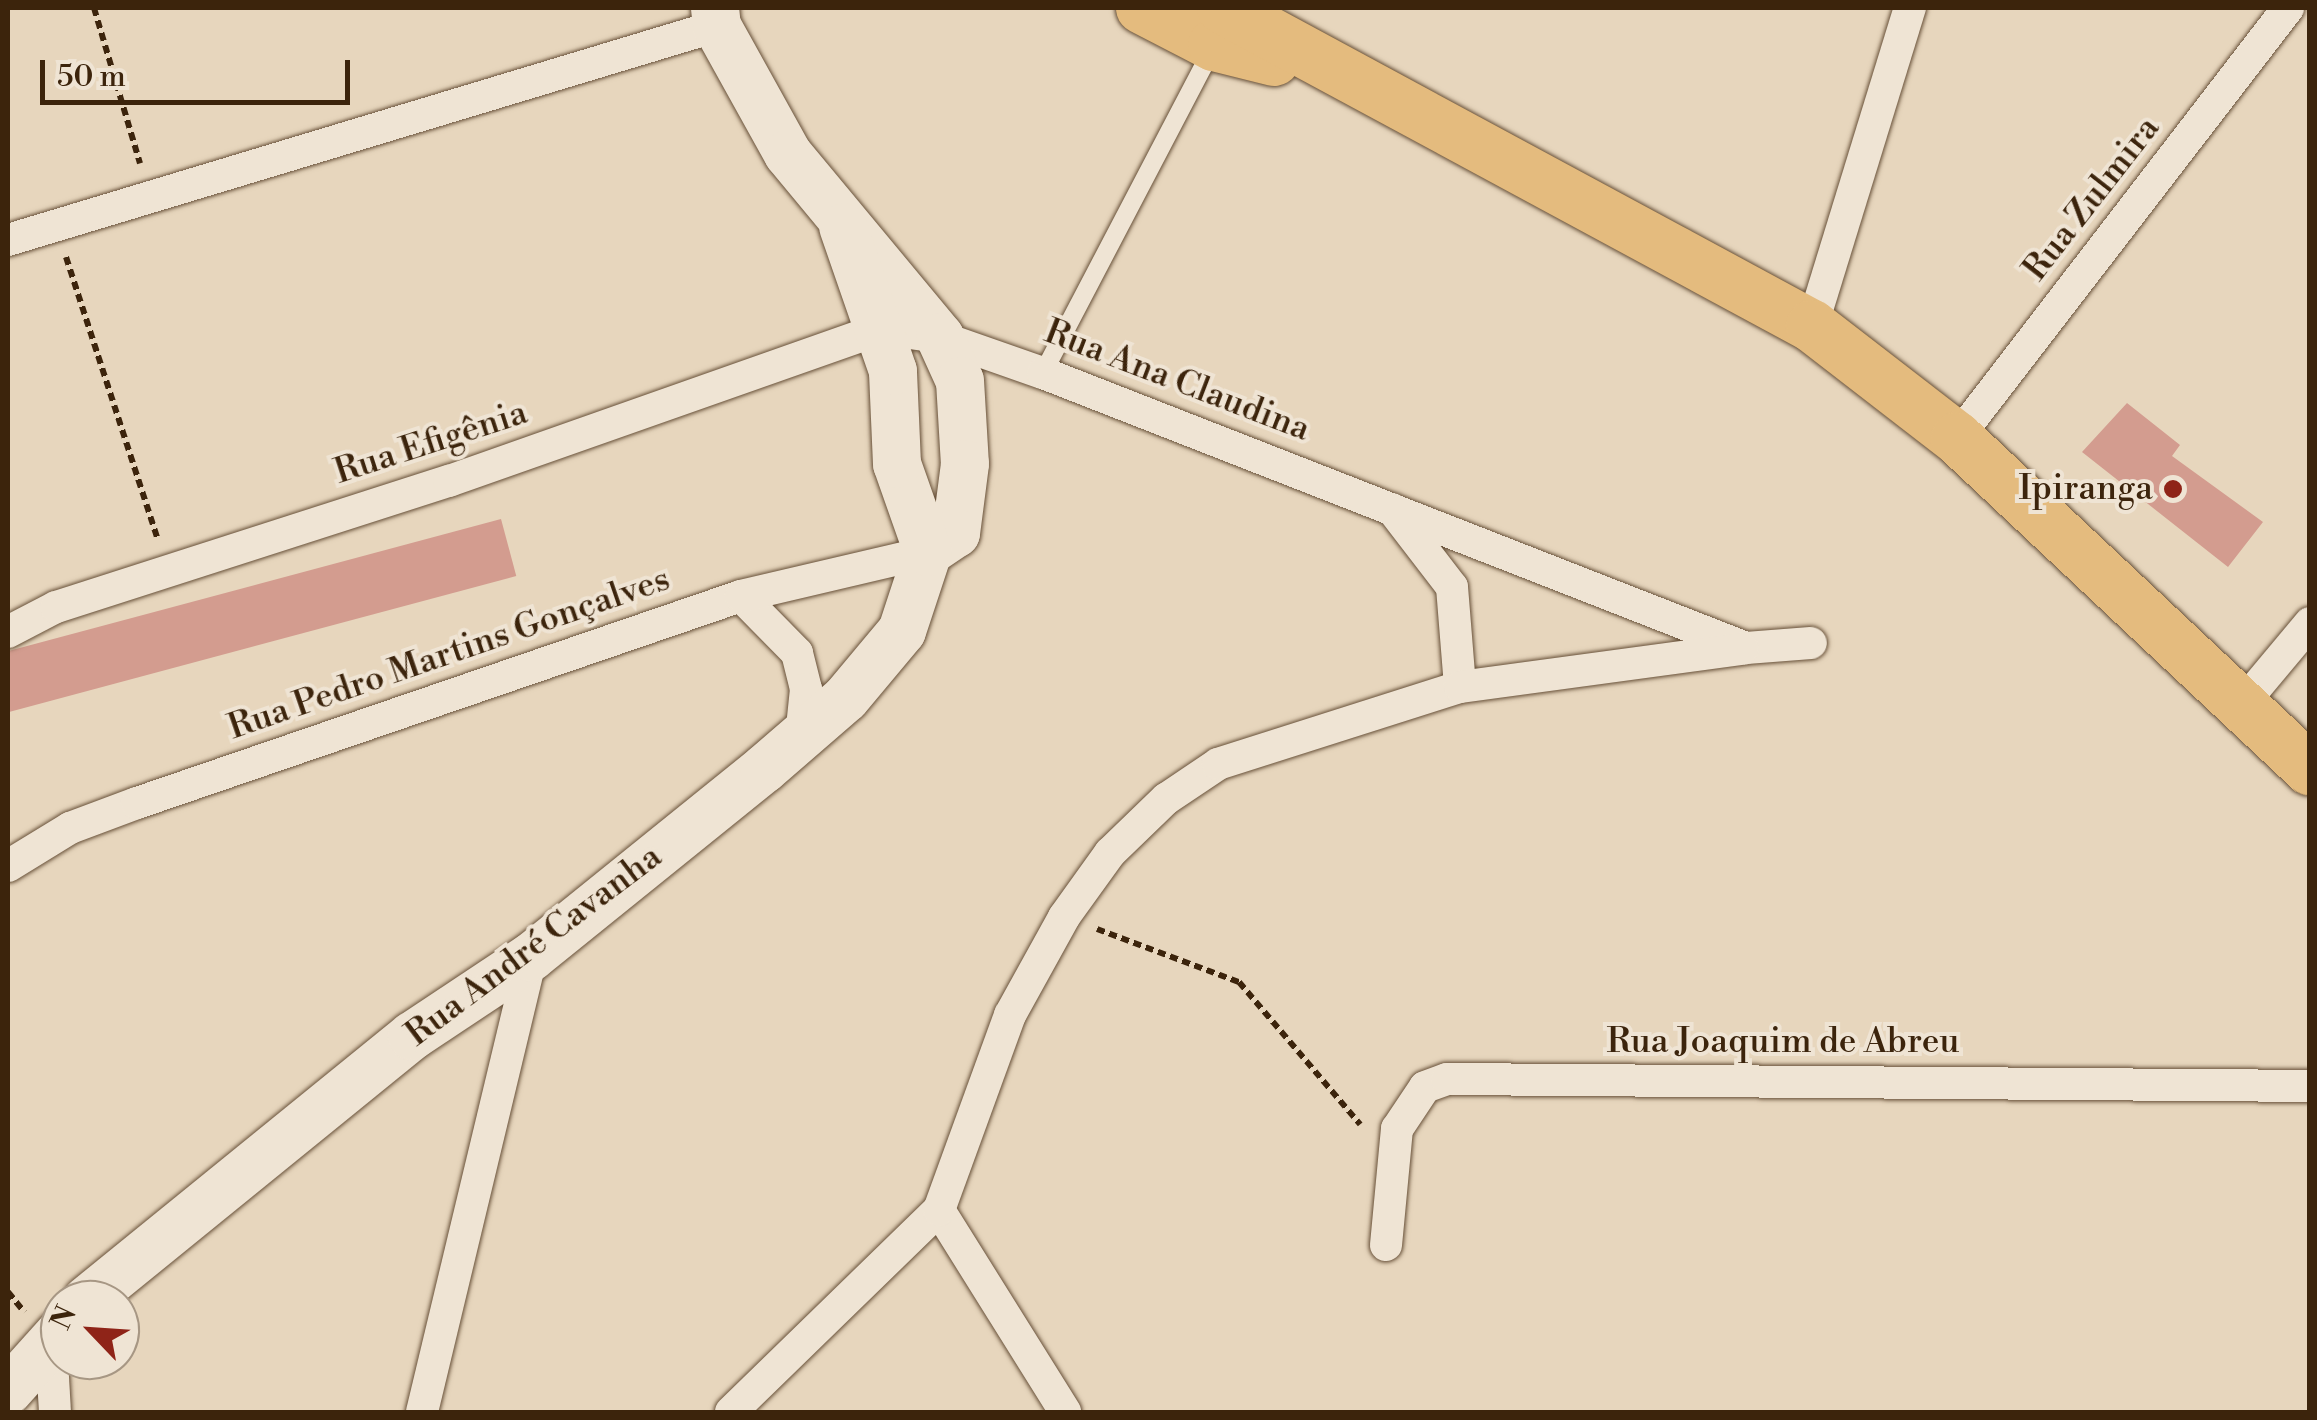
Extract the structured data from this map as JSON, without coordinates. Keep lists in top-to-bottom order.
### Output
{
  "streets": {
    "street": [
      "Rua Zulmira",
      "Rua Ana Claudina",
      "Rua Efigênia",
      "Rua Pedro Martins Gonçalves",
      "Rua André Cavanha",
      "Rua Joaquim de Abreu"
    ]
  },
  "crossings": [
    ["Rua Ana Claudina", "Rua Efigênia"],
    ["Rua Ana Claudina", "Rua André Cavanha"],
    ["Rua Efigênia", "Rua André Cavanha"],
    ["Rua Pedro Martins Gonçalves", "Rua André Cavanha"]
  ],
  "places": ["Ipiranga"],
  "scale_bar": "50 m",
  "north": "top left"
}
